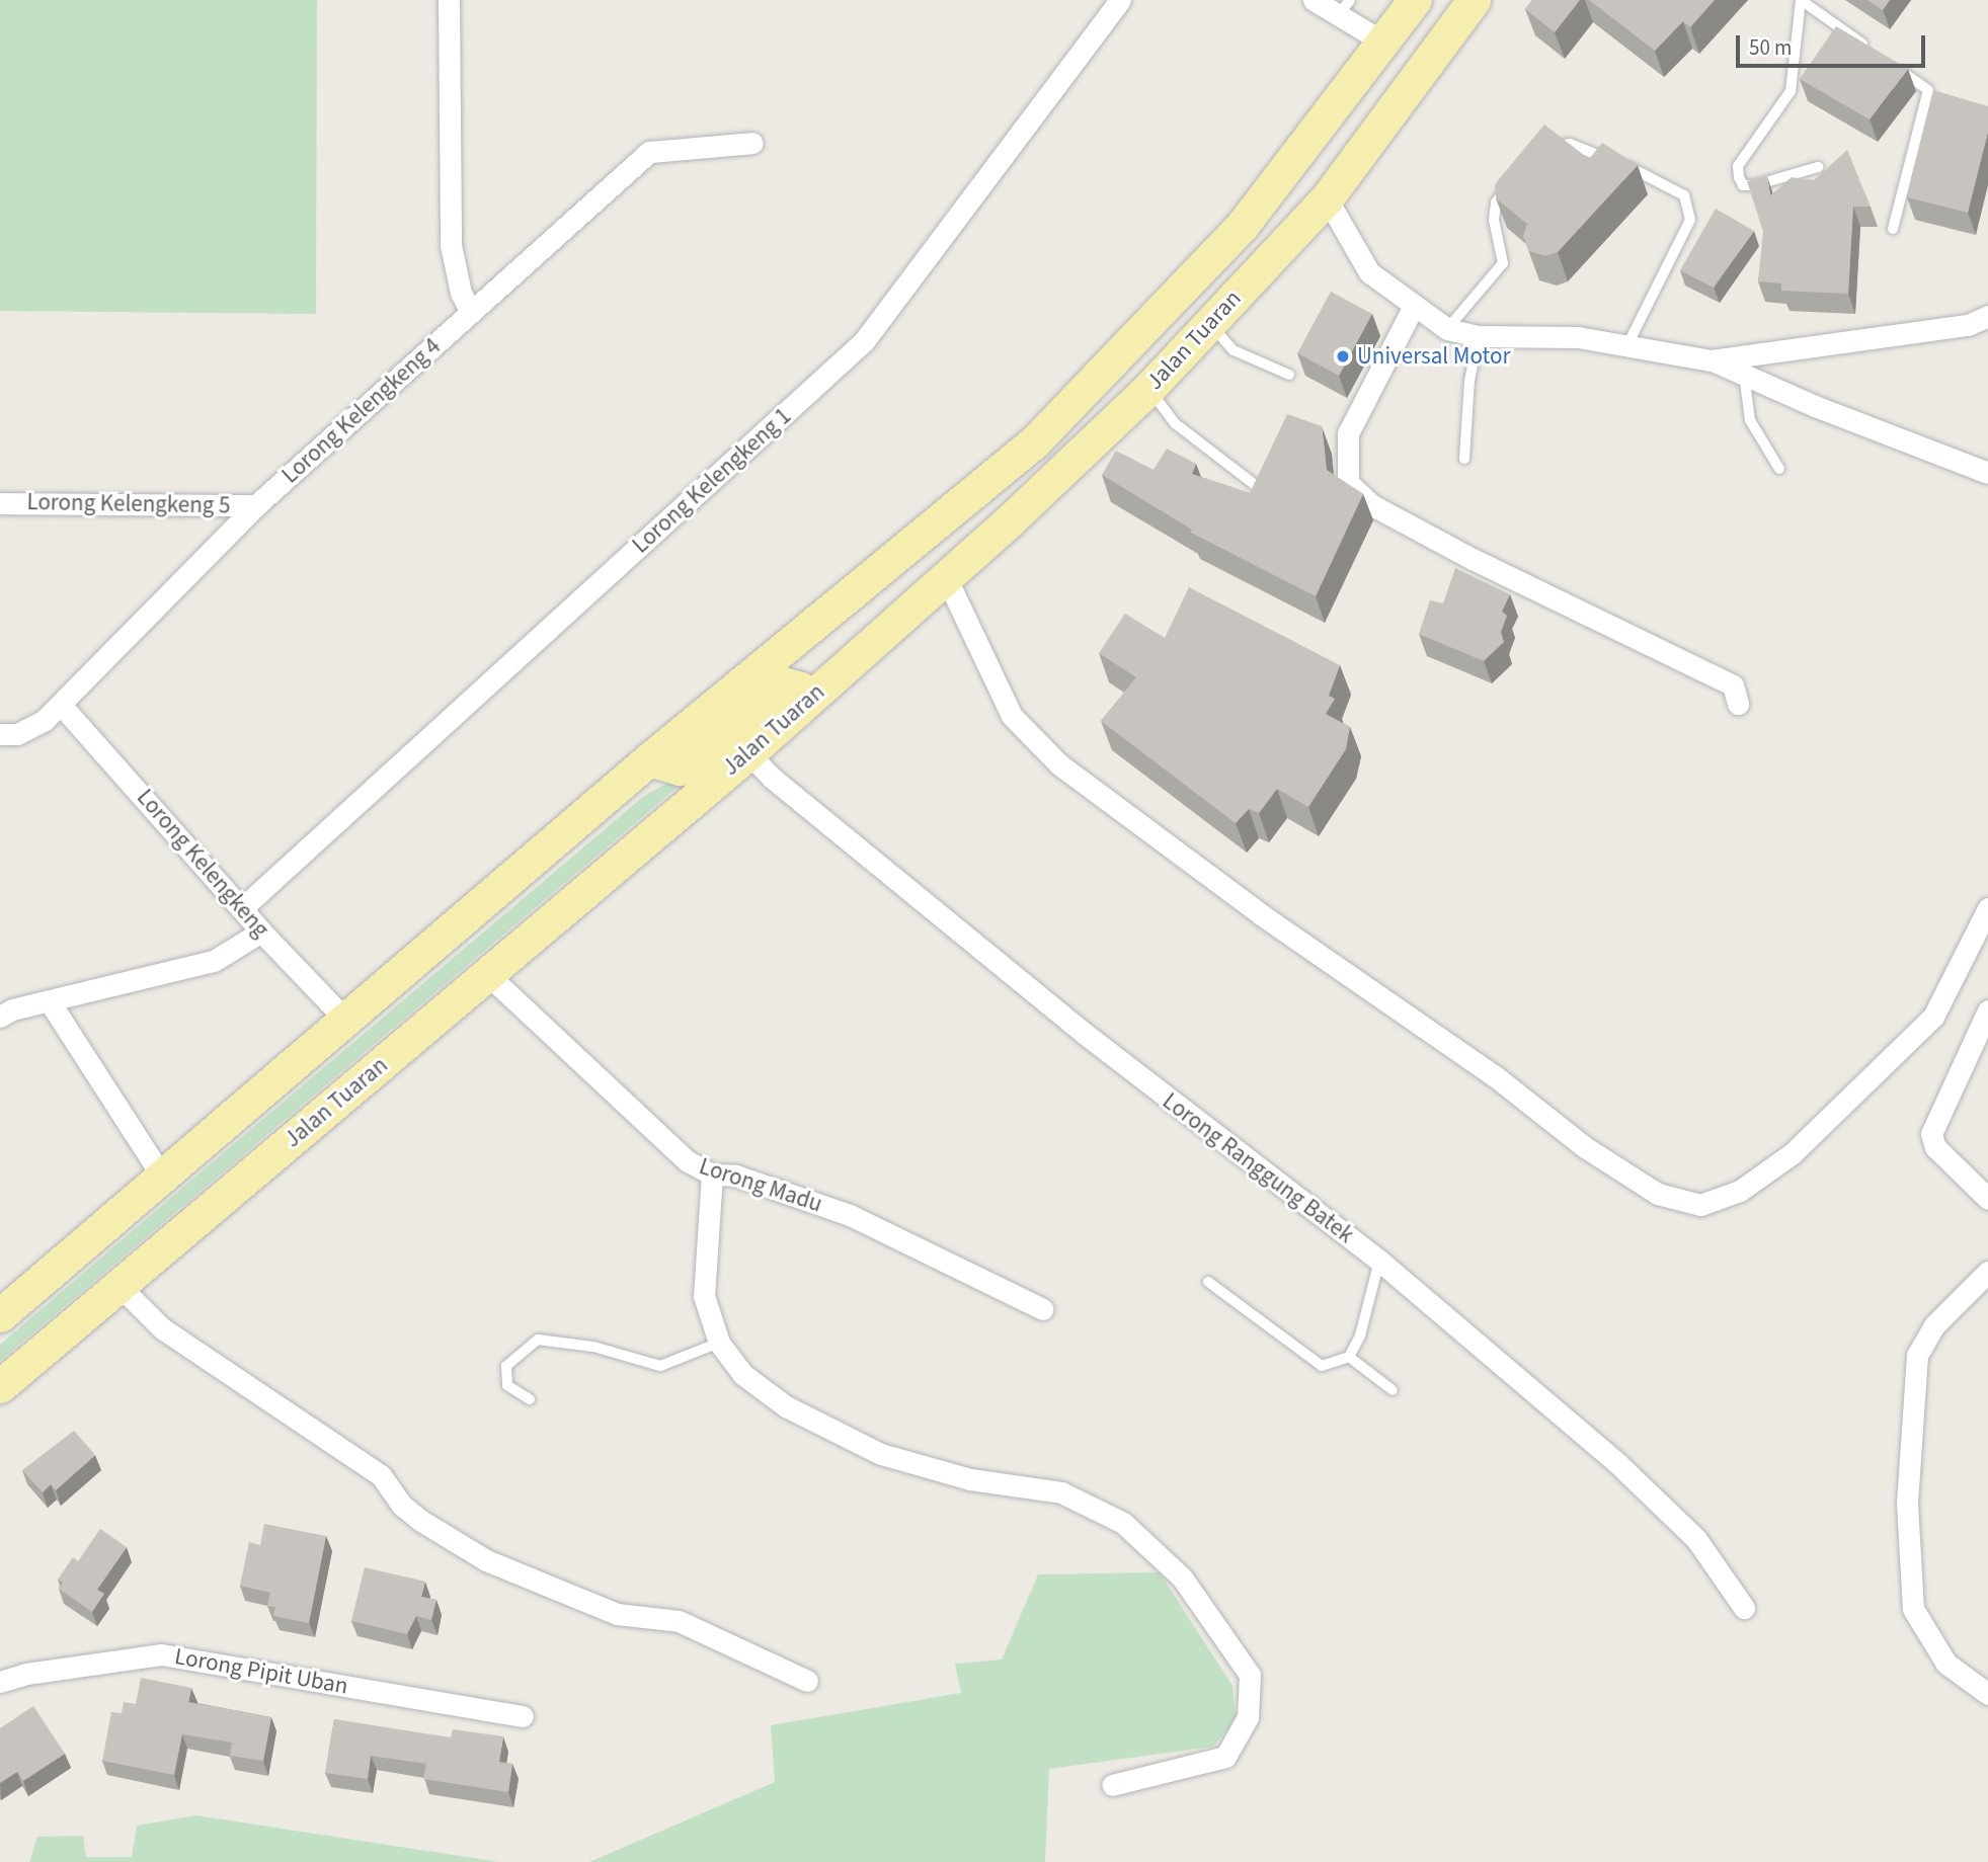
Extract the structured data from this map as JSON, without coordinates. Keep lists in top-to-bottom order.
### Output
{
  "streets": {
    "main road": ["Jalan Tuaran"],
    "street": [
      "Lorong Kelengkeng 4",
      "Lorong Kelengkeng 1",
      "Lorong Kelengkeng 5",
      "Lorong Kelengkeng",
      "Lorong Ranggung Batek",
      "Lorong Madu",
      "Lorong Pipit Uban"
    ]
  },
  "crossings": [
    ["Jalan Tuaran", "Lorong Kelengkeng"],
    ["Jalan Tuaran", "Lorong Ranggung Batek"],
    ["Jalan Tuaran", "Lorong Madu"],
    ["Lorong Kelengkeng 4", "Lorong Kelengkeng 5"],
    ["Lorong Kelengkeng 4", "Lorong Kelengkeng"],
    ["Lorong Kelengkeng 1", "Lorong Kelengkeng"]
  ],
  "places": ["Universal Motor"],
  "scale_bar": "50 m"
}
